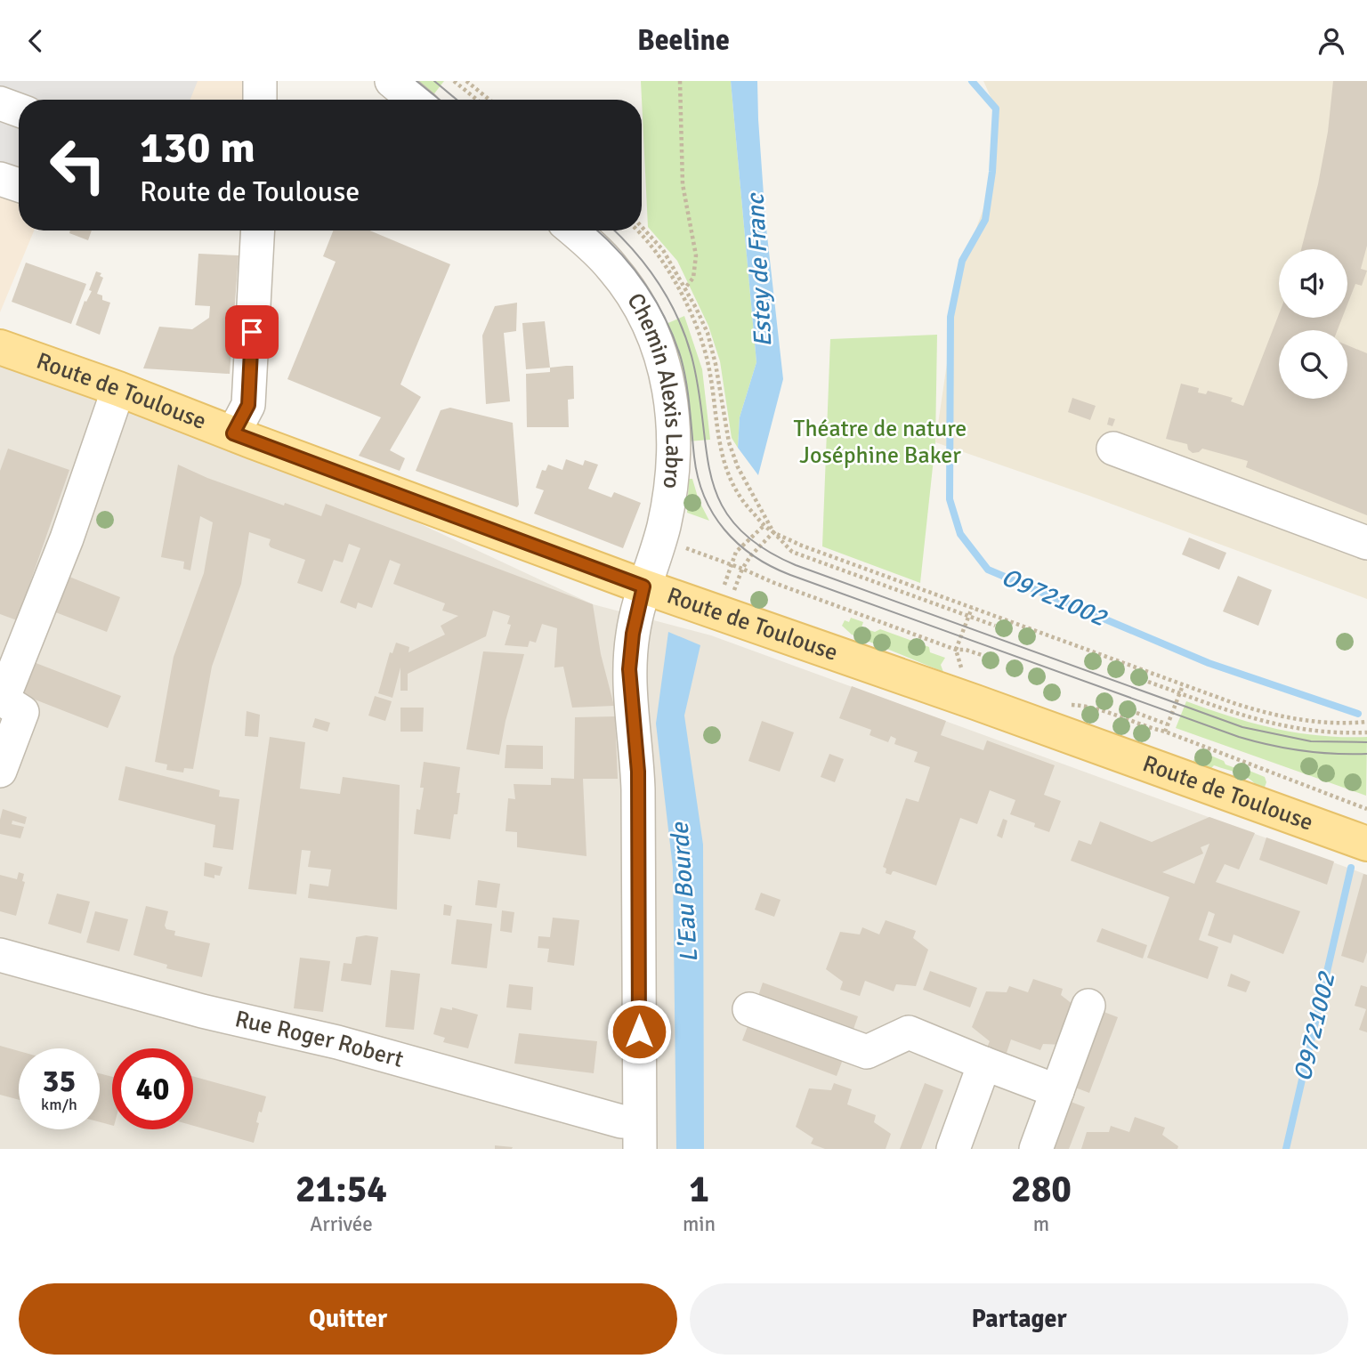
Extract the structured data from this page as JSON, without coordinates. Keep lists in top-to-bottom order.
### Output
{
  "streets": {
    "main road": ["Route de Toulouse"],
    "street": ["Chemin Alexis Labro", "Rue Roger Robert"]
  },
  "crossings": [
    ["Route de Toulouse", "Chemin Alexis Labro"],
    ["Chemin Alexis Labro", "Rue Roger Robert"]
  ],
  "water": ["Estey de Franc", "O9721002", "L'Eau Bourde"],
  "parks": ["Théatre de nature Joséphine Baker"],
  "page": {
    "header": "Beeline",
    "turn": ["130 m", "Route de Toulouse"],
    "speed": "35 km/h",
    "limit": "40",
    "eta": [
      "21:54",
      "Arrivée",
      "1",
      "min",
      "280",
      "m"
    ],
    "buttons": ["Quitter", "Partager"]
  }
}
